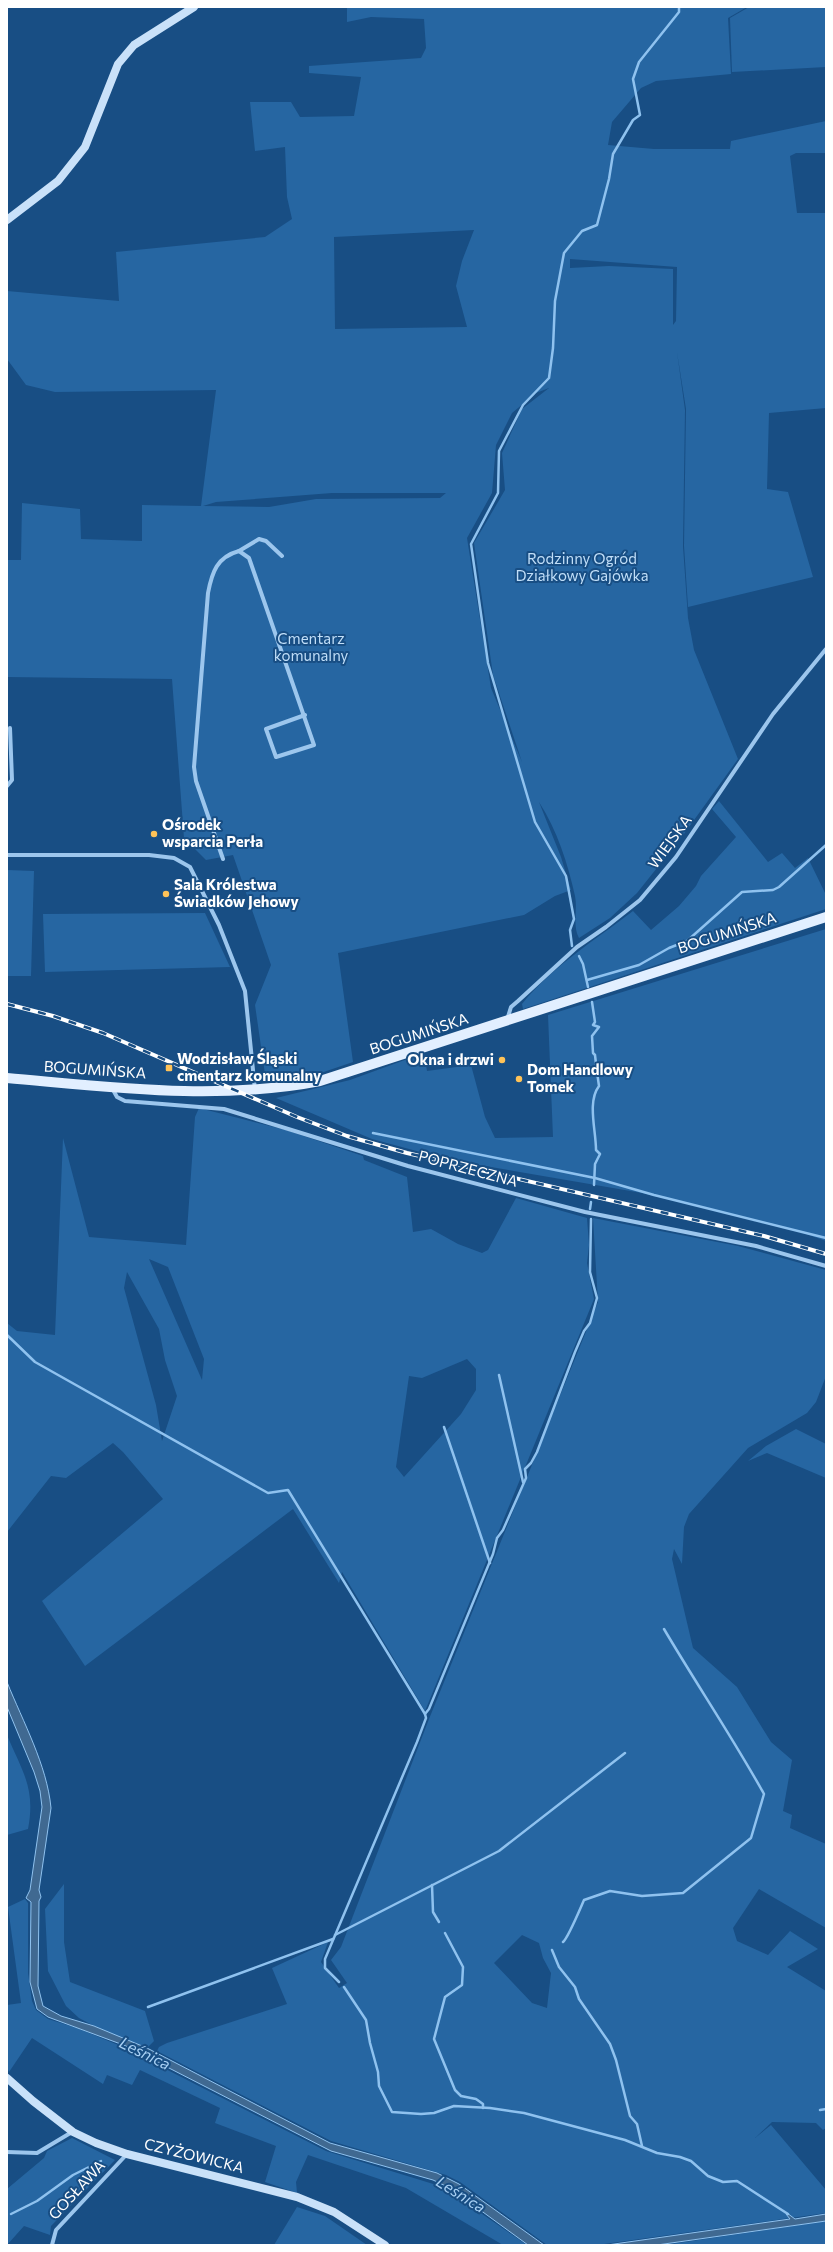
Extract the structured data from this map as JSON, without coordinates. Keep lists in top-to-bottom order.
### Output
{
  "streets": {
    "main road": ["BOGUMIŃSKA"],
    "street": [
      "WIEJSKA",
      "POPRZECZNA",
      "CZYŻOWICKA",
      "GOSŁAWA"
    ]
  },
  "crossings": [
    ["WIEJSKA", "BOGUMIŃSKA"],
    ["BOGUMIŃSKA", "POPRZECZNA"],
    ["CZYŻOWICKA", "GOSŁAWA"]
  ],
  "water": ["Leśnica"],
  "parks": ["Rodzinny Ogród Działkowy Gajówka", "Cmentarz komunalny"],
  "places": {
    "other": [
      "Ośrodek wsparcia Perła",
      "Sala Królestwa Świadków Jehowy",
      "Okna i drzwi",
      "Dom Handlowy Tomek"
    ],
    "transit": ["Wodzisław Śląski cmentarz komunalny"]
  }
}
